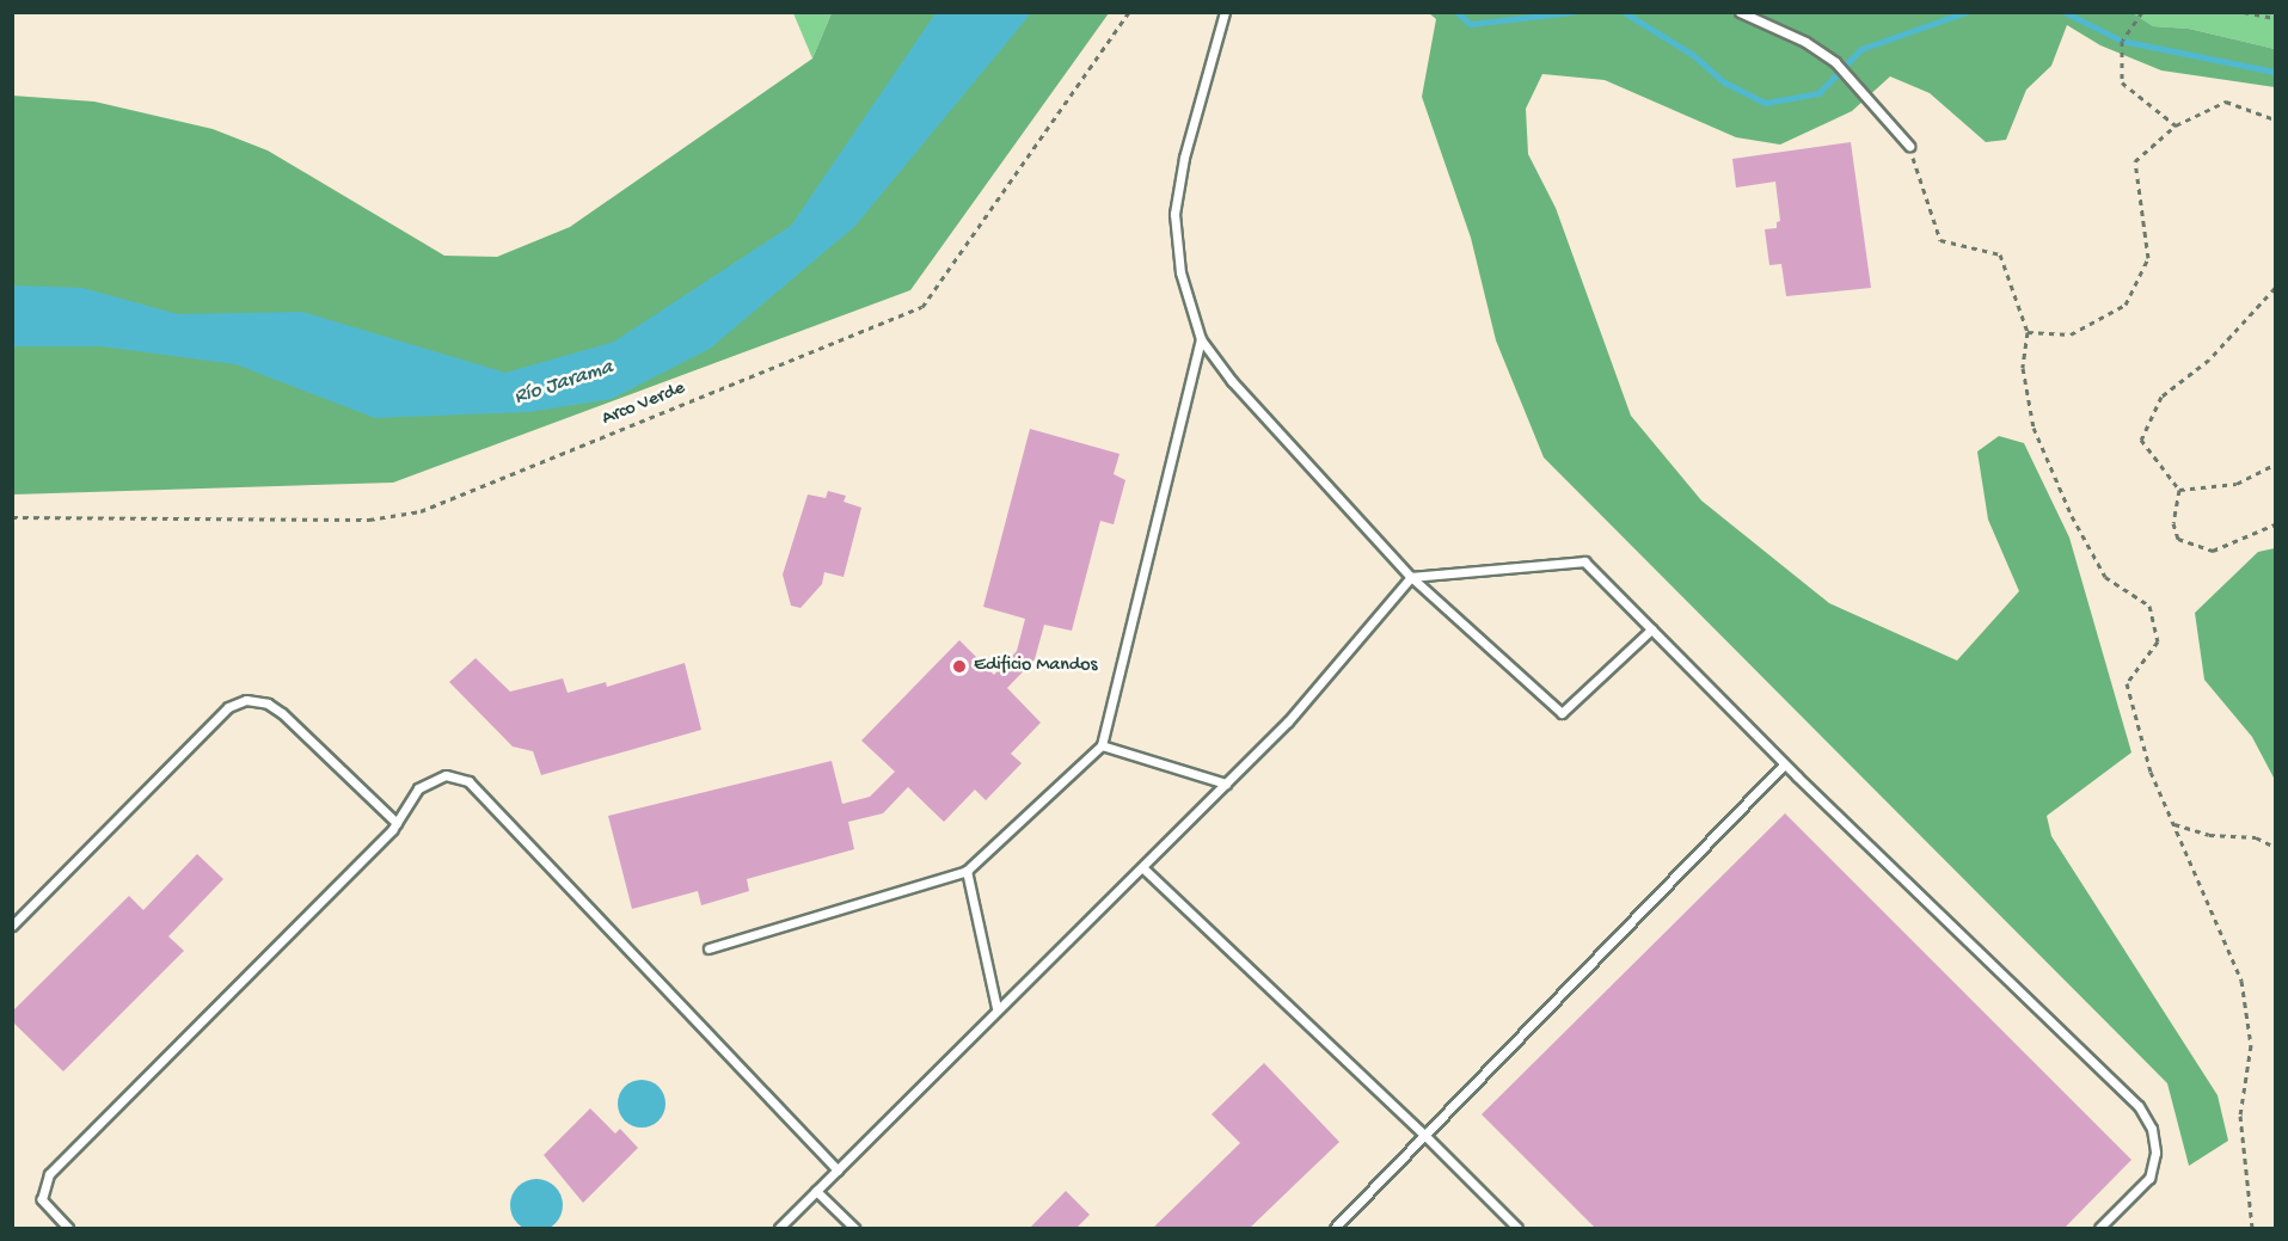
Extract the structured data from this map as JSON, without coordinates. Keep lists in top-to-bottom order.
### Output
{
  "streets": {
    "path": ["Arco Verde"]
  },
  "water": ["Río Jarama"],
  "places": ["Edificio Mandos"]
}
